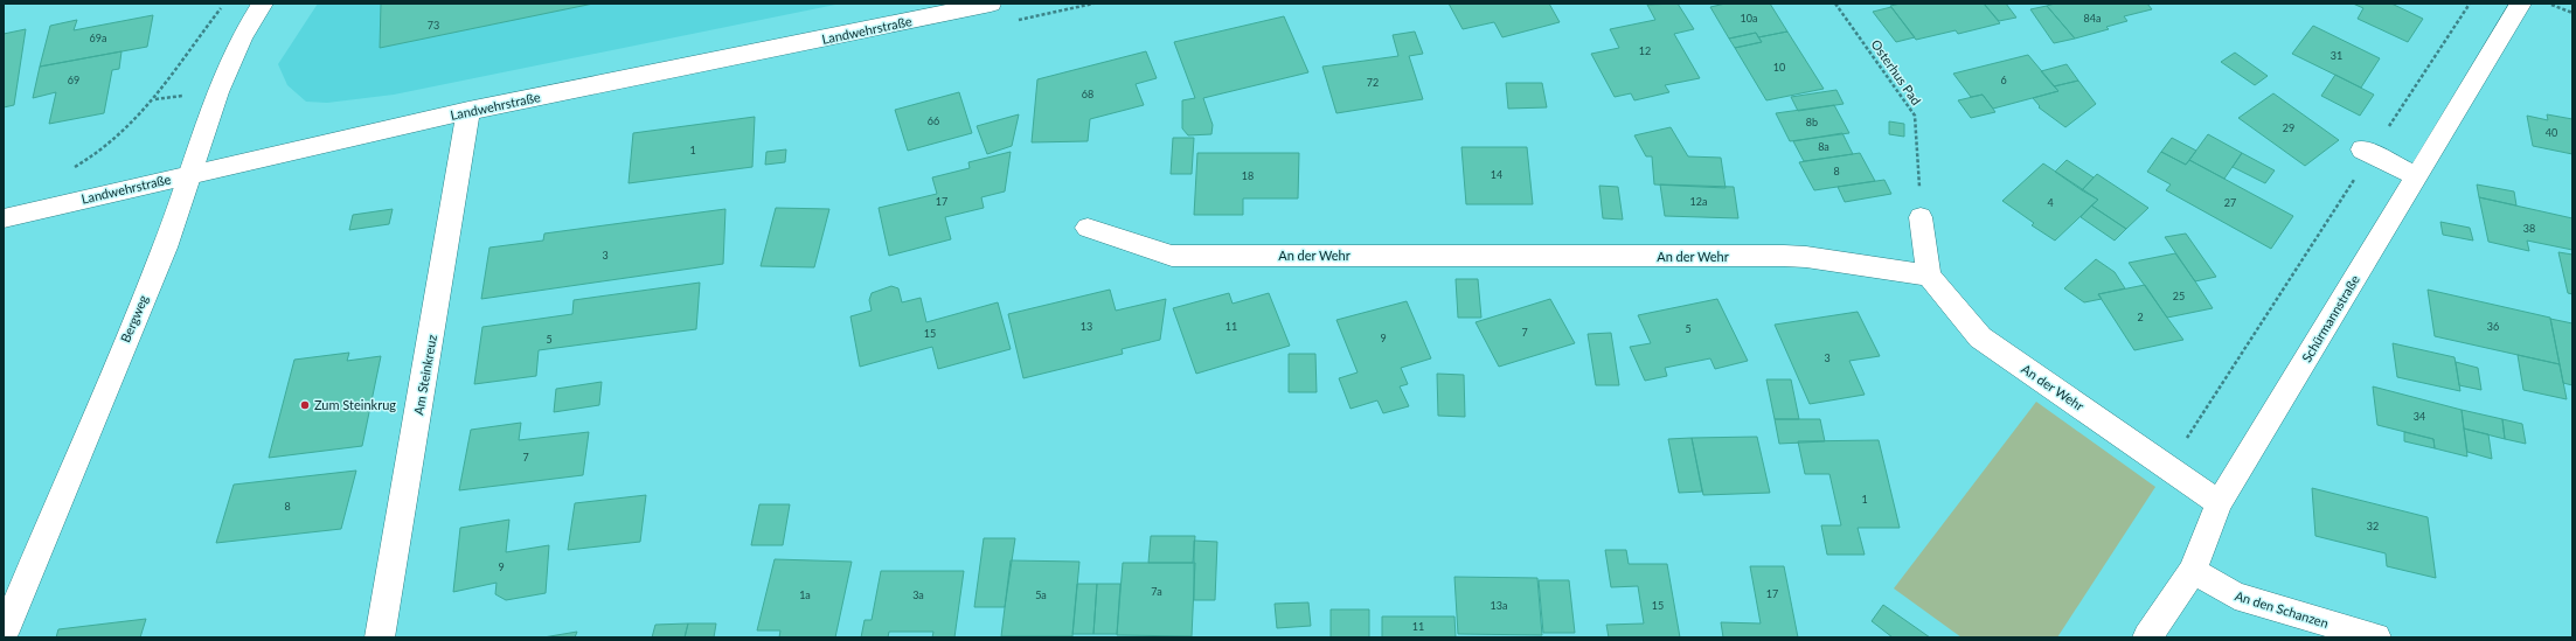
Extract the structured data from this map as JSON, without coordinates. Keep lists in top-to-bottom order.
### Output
{
  "streets": {
    "street": [
      "Landwehrstraße",
      "An der Wehr",
      "Bergweg",
      "Schürmannstraße",
      "Am Steinkreuz",
      "An den Schanzen"
    ],
    "path": ["Osterhus Pad"]
  },
  "crossings": [
    ["Landwehrstraße", "Bergweg"],
    ["Landwehrstraße", "Am Steinkreuz"],
    ["An der Wehr", "Schürmannstraße"],
    ["Schürmannstraße", "An den Schanzen"]
  ],
  "places": ["Zum Steinkrug"],
  "house_numbers": [
    "10a",
    "84a",
    "73",
    "69a",
    "12",
    "31",
    "10",
    "69",
    "6",
    "72",
    "68",
    "66",
    "8b",
    "29",
    "40",
    "8a",
    "1",
    "8",
    "14",
    "18",
    "17",
    "12a",
    "4",
    "27",
    "38",
    "3",
    "25",
    "2",
    "13",
    "11",
    "36",
    "5",
    "7",
    "15",
    "9",
    "5",
    "3",
    "34",
    "7",
    "1",
    "8",
    "32",
    "9",
    "7a",
    "17",
    "1a",
    "3a",
    "5a",
    "13a",
    "15",
    "11"
  ]
}
